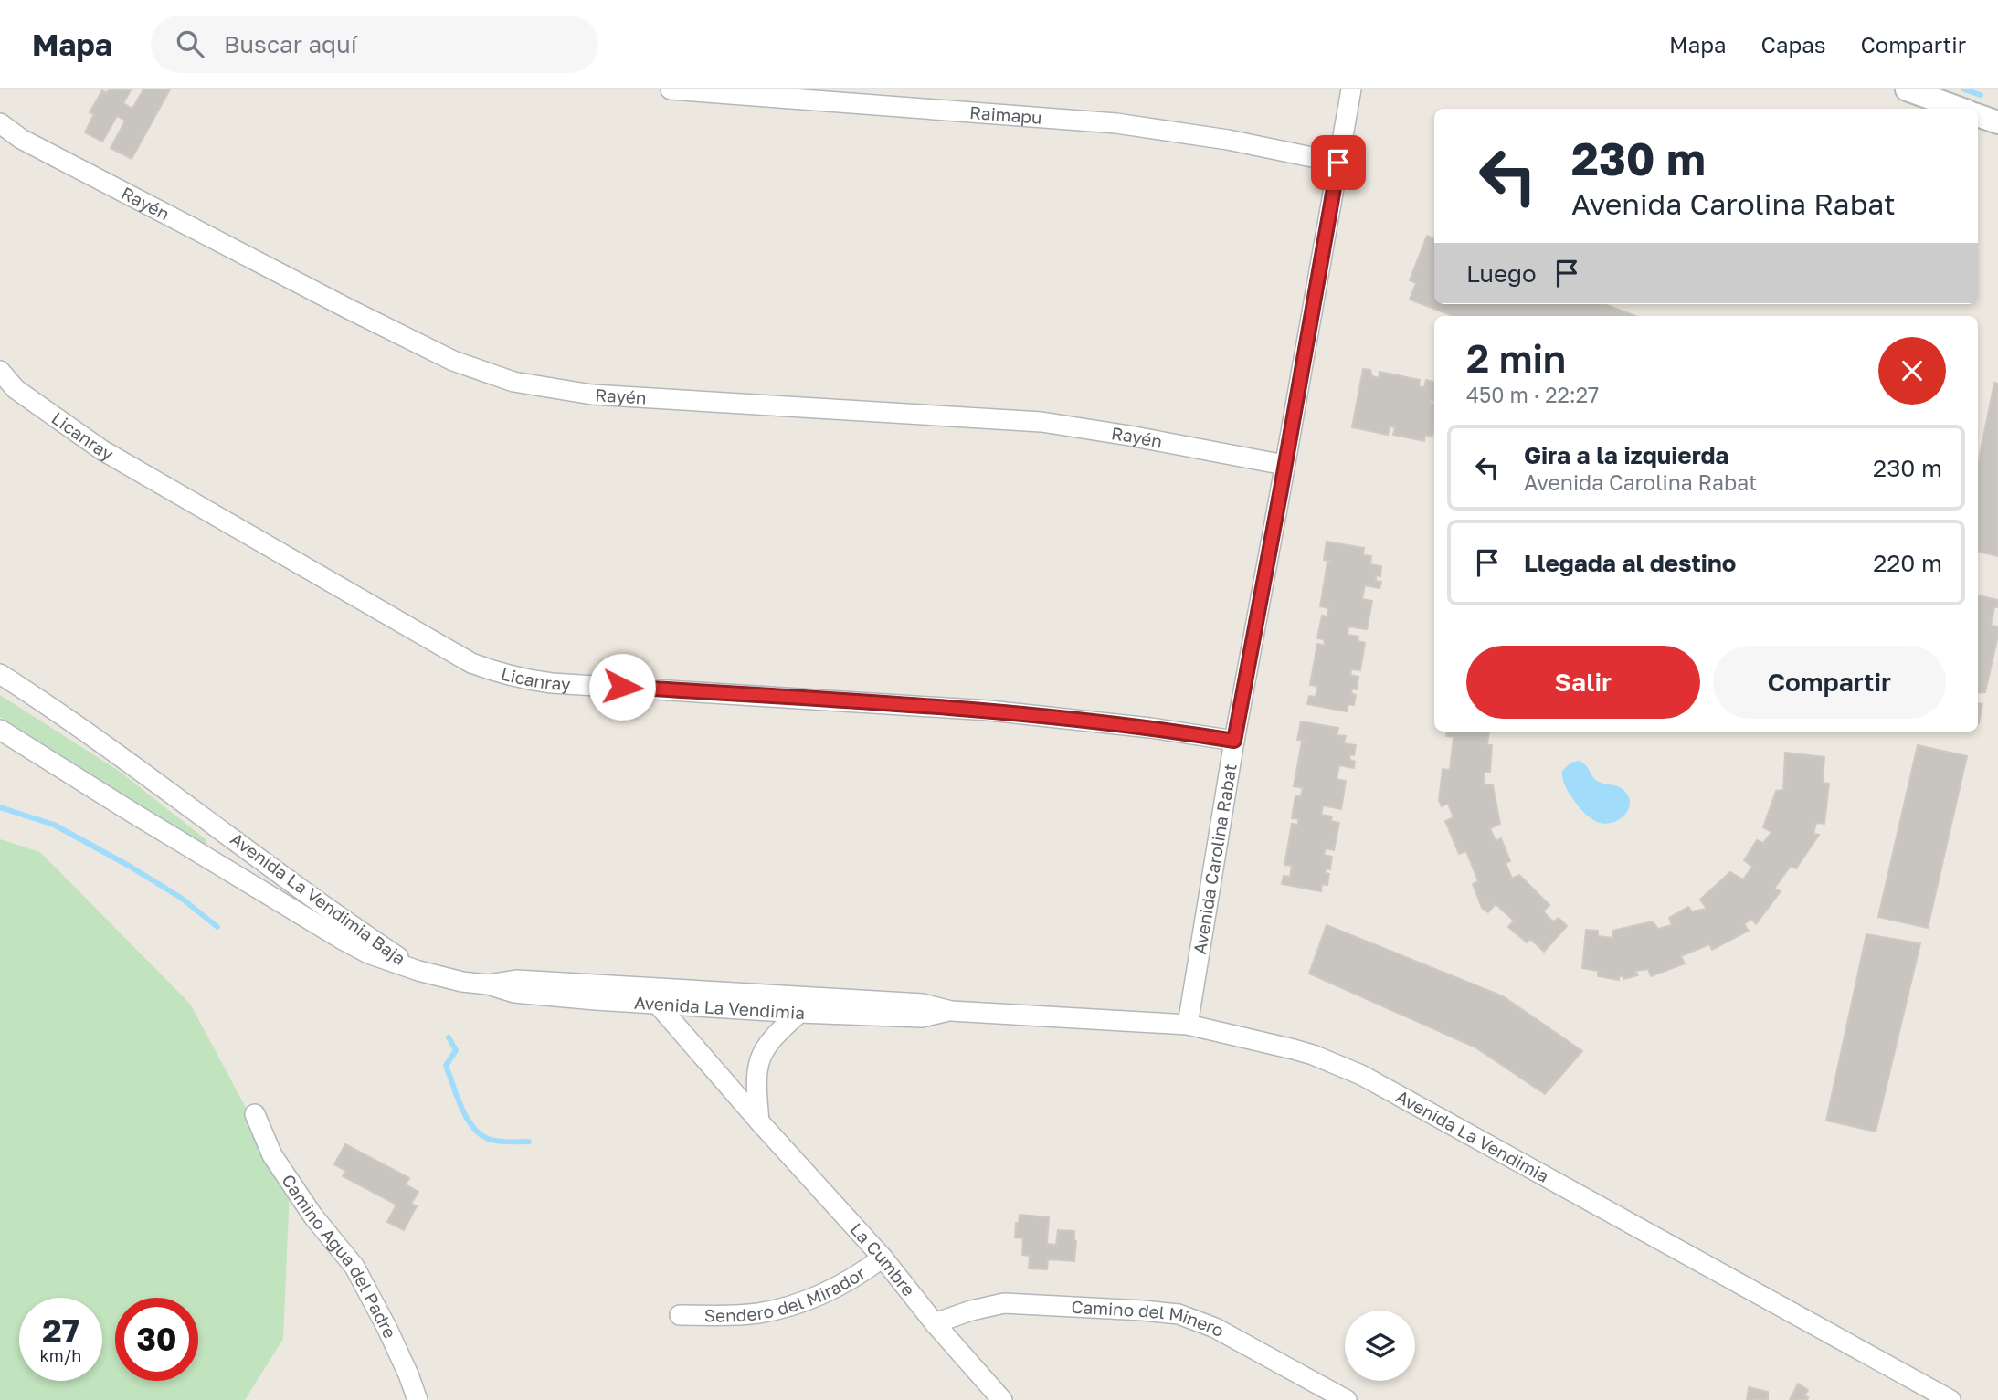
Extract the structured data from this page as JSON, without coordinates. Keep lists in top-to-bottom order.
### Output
{
  "streets": {
    "street": [
      "Raimapu",
      "Rayén",
      "Licanray",
      "Avenida Carolina Rabat",
      "Avenida La Vendimia Baja",
      "Avenida La Vendimia",
      "Camino Agua del Padre",
      "La Cumbre",
      "Sendero del Mirador",
      "Camino del Minero"
    ]
  },
  "crossings": [
    ["Raimapu", "Avenida Carolina Rabat"],
    ["Rayén", "Avenida Carolina Rabat"],
    ["Licanray", "Avenida Carolina Rabat"],
    ["Avenida Carolina Rabat", "Avenida La Vendimia"],
    ["Avenida La Vendimia Baja", "Avenida La Vendimia"],
    ["Avenida La Vendimia", "La Cumbre"],
    ["La Cumbre", "Sendero del Mirador"],
    ["La Cumbre", "Camino del Minero"]
  ],
  "page": {
    "header": "Mapa",
    "search": "Buscar aquí",
    "nav": ["Mapa", "Capas", "Compartir"],
    "turn": ["230 m", "Avenida Carolina Rabat"],
    "then": "Luego",
    "heading": ["2 min", "450 m · 22:27"],
    "list": [
      {
        "name": "Gira a la izquierda",
        "note": "Avenida Carolina Rabat",
        "value": "230 m"
      },
      {
        "name": "Llegada al destino",
        "value": "220 m"
      }
    ],
    "buttons": ["Salir", "Compartir"],
    "speed": "27 km/h",
    "limit": "30"
  }
}
